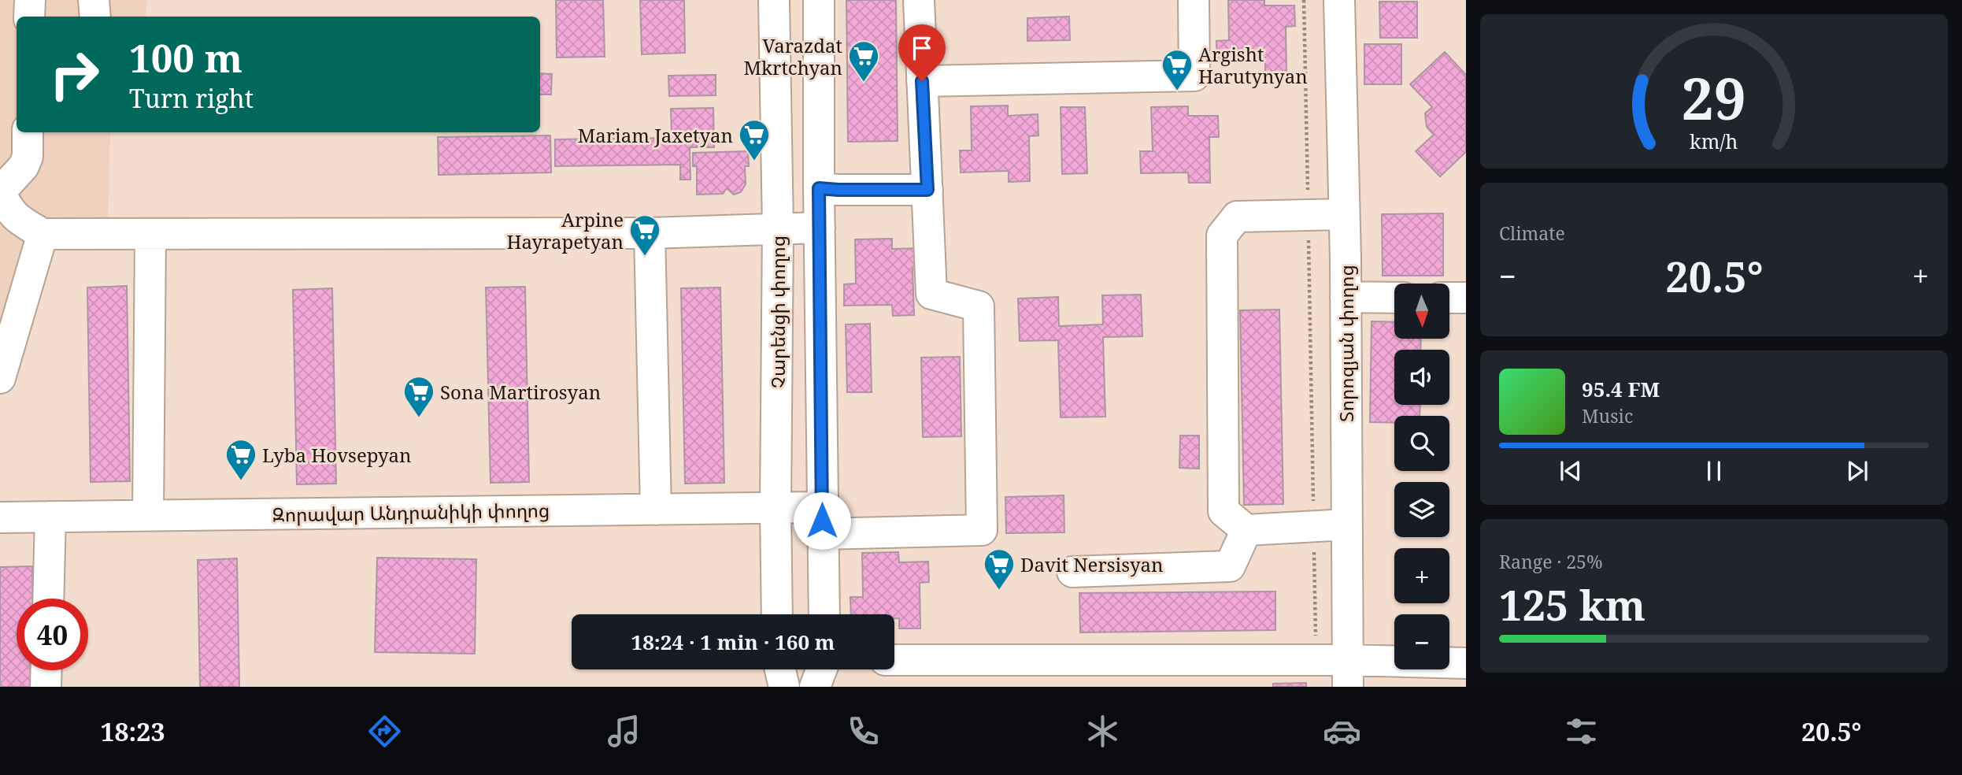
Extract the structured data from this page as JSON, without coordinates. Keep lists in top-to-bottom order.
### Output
{
  "streets": {
    "street": ["Չարենցի փողոց", "Տորոզյան փողոց", "Զորավար Անդրանիկի փողոց"]
  },
  "crossings": [
    ["Չարենցի փողոց", "Զորավար Անդրանիկի փողոց"]
  ],
  "places": {
    "supermarket": [
      "Varazdat Mkrtchyan",
      "Argisht Harutynyan",
      "Mariam Jaxetyan",
      "Arpine Hayrapetyan",
      "Sona Martirosyan",
      "Lyba Hovsepyan",
      "Davit Nersisyan"
    ]
  },
  "north": "bottom",
  "page": {
    "turn": ["100 m", "Turn right"],
    "tile": [
      "Climate",
      ["Range · 25%", "125 km"]
    ],
    "heat": ["−", "20.5°", "+"],
    "map_buttons": ["+", "−"],
    "song": ["95.4 FM", "Music"],
    "limit": "40",
    "trip": "18:24 · 1 min · 160 m",
    "tabs": ["18:23", "20.5°"],
    "gauge": ["29", "km/h"]
  }
}
